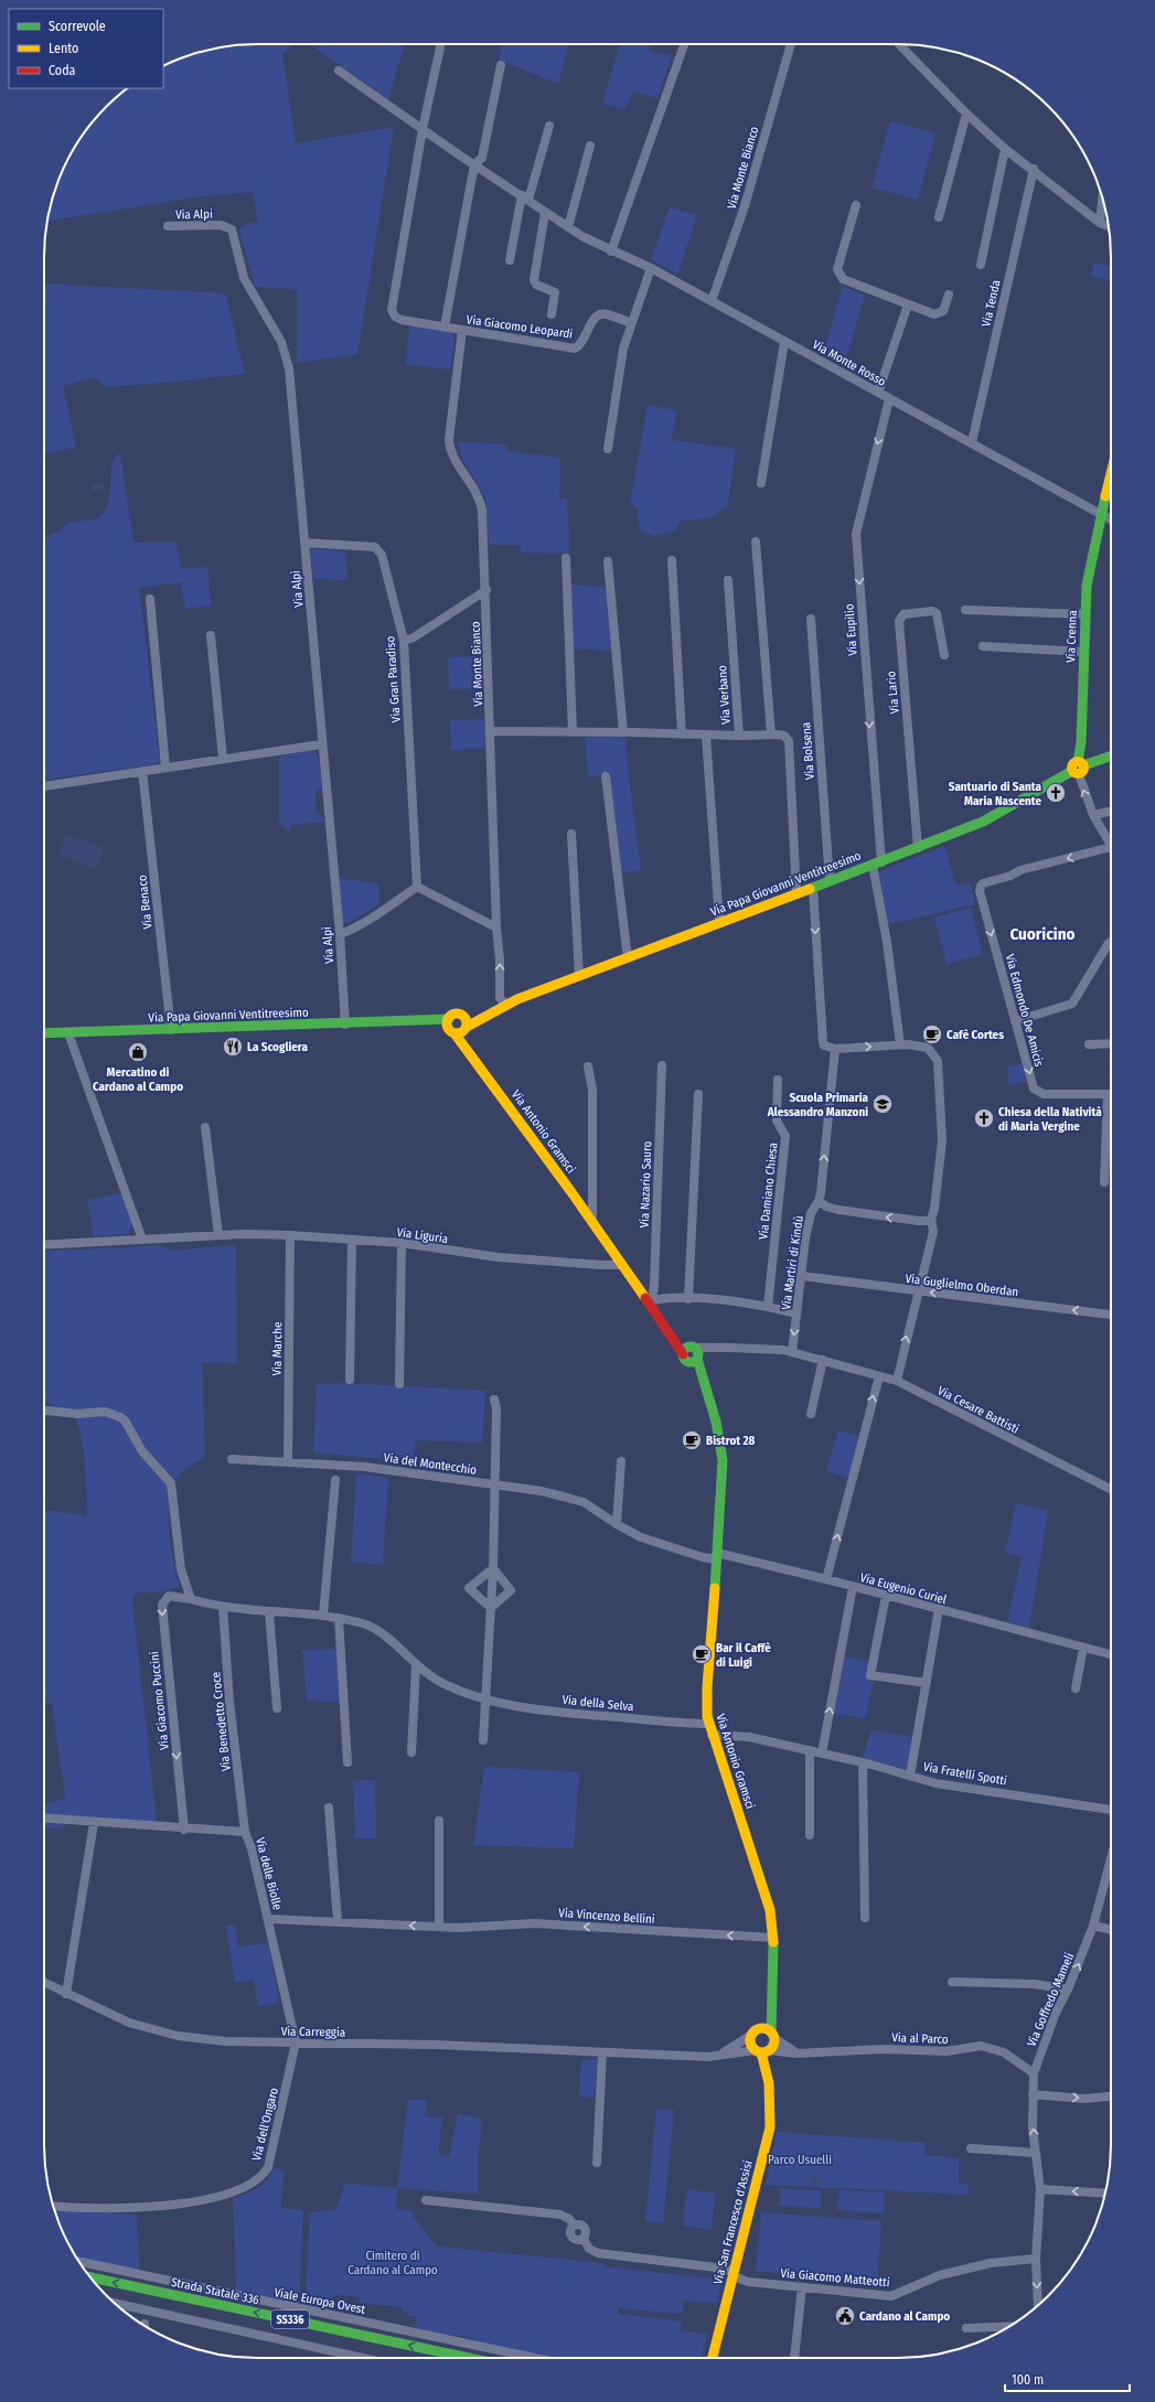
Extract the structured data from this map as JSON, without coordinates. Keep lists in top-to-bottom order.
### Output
{
  "streets": {
    "main road": [
      "Via Crenna",
      "Via Papa Giovanni Ventitreesimo",
      "Via Antonio Gramsci",
      "Via San Francesco d'Assisi",
      "Strada Statale 336",
      "SS336"
    ],
    "street": [
      "Via Monte Bianco",
      "Via Alpi",
      "Via Tenda",
      "Via Giacomo Leopardi",
      "Via Monte Rosso",
      "Via Eupilio",
      "Via Gran Paradiso",
      "Via Lario",
      "Via Verbano",
      "Via Bolsena",
      "Via Benaco",
      "Via Edmondo De Amicis",
      "Via Nazario Sauro",
      "Via Damiano Chiesa",
      "Via Liguria",
      "Via Martiri di Kindù",
      "Via Guglielmo Oberdan",
      "Via Marche",
      "Via Cesare Battisti",
      "Via del Montecchio",
      "Via Eugenio Curiel",
      "Via Giacomo Puccini",
      "Via della Selva",
      "Via Benedetto Croce",
      "Via Fratelli Spotti",
      "Via delle Biolle",
      "Via Vincenzo Bellini",
      "Via Goffredo Mameli",
      "Via Carreggia",
      "Via al Parco",
      "Via dell'Ongaro",
      "Via Giacomo Matteotti",
      "Viale Europa Ovest"
    ]
  },
  "crossings": [
    ["Via Monte Bianco", "Via Giacomo Leopardi"],
    ["Via Monte Bianco", "Via Monte Rosso"],
    ["Via Monte Bianco", "Via Papa Giovanni Ventitreesimo"],
    ["Via Alpi", "Via Gran Paradiso"],
    ["Via Alpi", "Via Papa Giovanni Ventitreesimo"],
    ["Via Tenda", "Via Monte Rosso"],
    ["Via Giacomo Leopardi", "Via Monte Rosso"],
    ["Via Monte Rosso", "Via Eupilio"],
    ["Via Monte Rosso", "Via Crenna"],
    ["Via Eupilio", "Via Papa Giovanni Ventitreesimo"],
    ["Via Crenna", "Via Papa Giovanni Ventitreesimo"],
    ["Via Lario", "Via Papa Giovanni Ventitreesimo"],
    ["Via Verbano", "Via Papa Giovanni Ventitreesimo"],
    ["Via Bolsena", "Via Papa Giovanni Ventitreesimo"],
    ["Via Papa Giovanni Ventitreesimo", "Via Benaco"],
    ["Via Papa Giovanni Ventitreesimo", "Via Antonio Gramsci"],
    ["Via Antonio Gramsci", "Via Nazario Sauro"],
    ["Via Antonio Gramsci", "Via Liguria"],
    ["Via Antonio Gramsci", "Via Cesare Battisti"],
    ["Via Antonio Gramsci", "Via del Montecchio"],
    ["Via Antonio Gramsci", "Via Eugenio Curiel"],
    ["Via Antonio Gramsci", "Via della Selva"],
    ["Via Antonio Gramsci", "Via Fratelli Spotti"],
    ["Via Antonio Gramsci", "Via Vincenzo Bellini"],
    ["Via Antonio Gramsci", "Via Carreggia"],
    ["Via Antonio Gramsci", "Via al Parco"],
    ["Via Antonio Gramsci", "Via San Francesco d'Assisi"],
    ["Via Liguria", "Via Marche"],
    ["Via Martiri di Kindù", "Via Guglielmo Oberdan"],
    ["Via Martiri di Kindù", "Via Cesare Battisti"],
    ["Via Marche", "Via del Montecchio"],
    ["Via del Montecchio", "Via Eugenio Curiel"],
    ["Via Giacomo Puccini", "Via della Selva"],
    ["Via Giacomo Puccini", "Via delle Biolle"],
    ["Via della Selva", "Via Benedetto Croce"],
    ["Via Benedetto Croce", "Via delle Biolle"],
    ["Via delle Biolle", "Via Vincenzo Bellini"],
    ["Via delle Biolle", "Via Carreggia"],
    ["Via delle Biolle", "Via dell'Ongaro"],
    ["Via Goffredo Mameli", "Via al Parco"],
    ["Via Goffredo Mameli", "Via Giacomo Matteotti"],
    ["Via Carreggia", "Via al Parco"],
    ["Via Carreggia", "Via dell'Ongaro"],
    ["Via Carreggia", "Via San Francesco d'Assisi"],
    ["Via al Parco", "Via San Francesco d'Assisi"],
    ["Via San Francesco d'Assisi", "Via Giacomo Matteotti"]
  ],
  "one_way": [
    "Via Eupilio",
    "Via Guglielmo Oberdan",
    "Via Giacomo Puccini",
    "Via Vincenzo Bellini"
  ],
  "districts": ["Cuoricino"],
  "parks": ["Parco Usuelli", "Cimitero di Cardano al Campo"],
  "places": {
    "church": ["Santuario di Santa Maria Nascente", "Chiesa della Natività di Maria Vergine"],
    "cafe": ["Cafè Cortes", "Bistrot 28", "Bar il Caffè di Luigi"],
    "restaurant": ["La Scogliera"],
    "shop": ["Mercatino di Cardano al Campo"],
    "school or university": ["Scuola Primaria Alessandro Manzoni"],
    "public building": ["Cardano al Campo"]
  },
  "legend": ["Scorrevole", "Lento", "Coda"],
  "scale_bar": "100 m"
}
